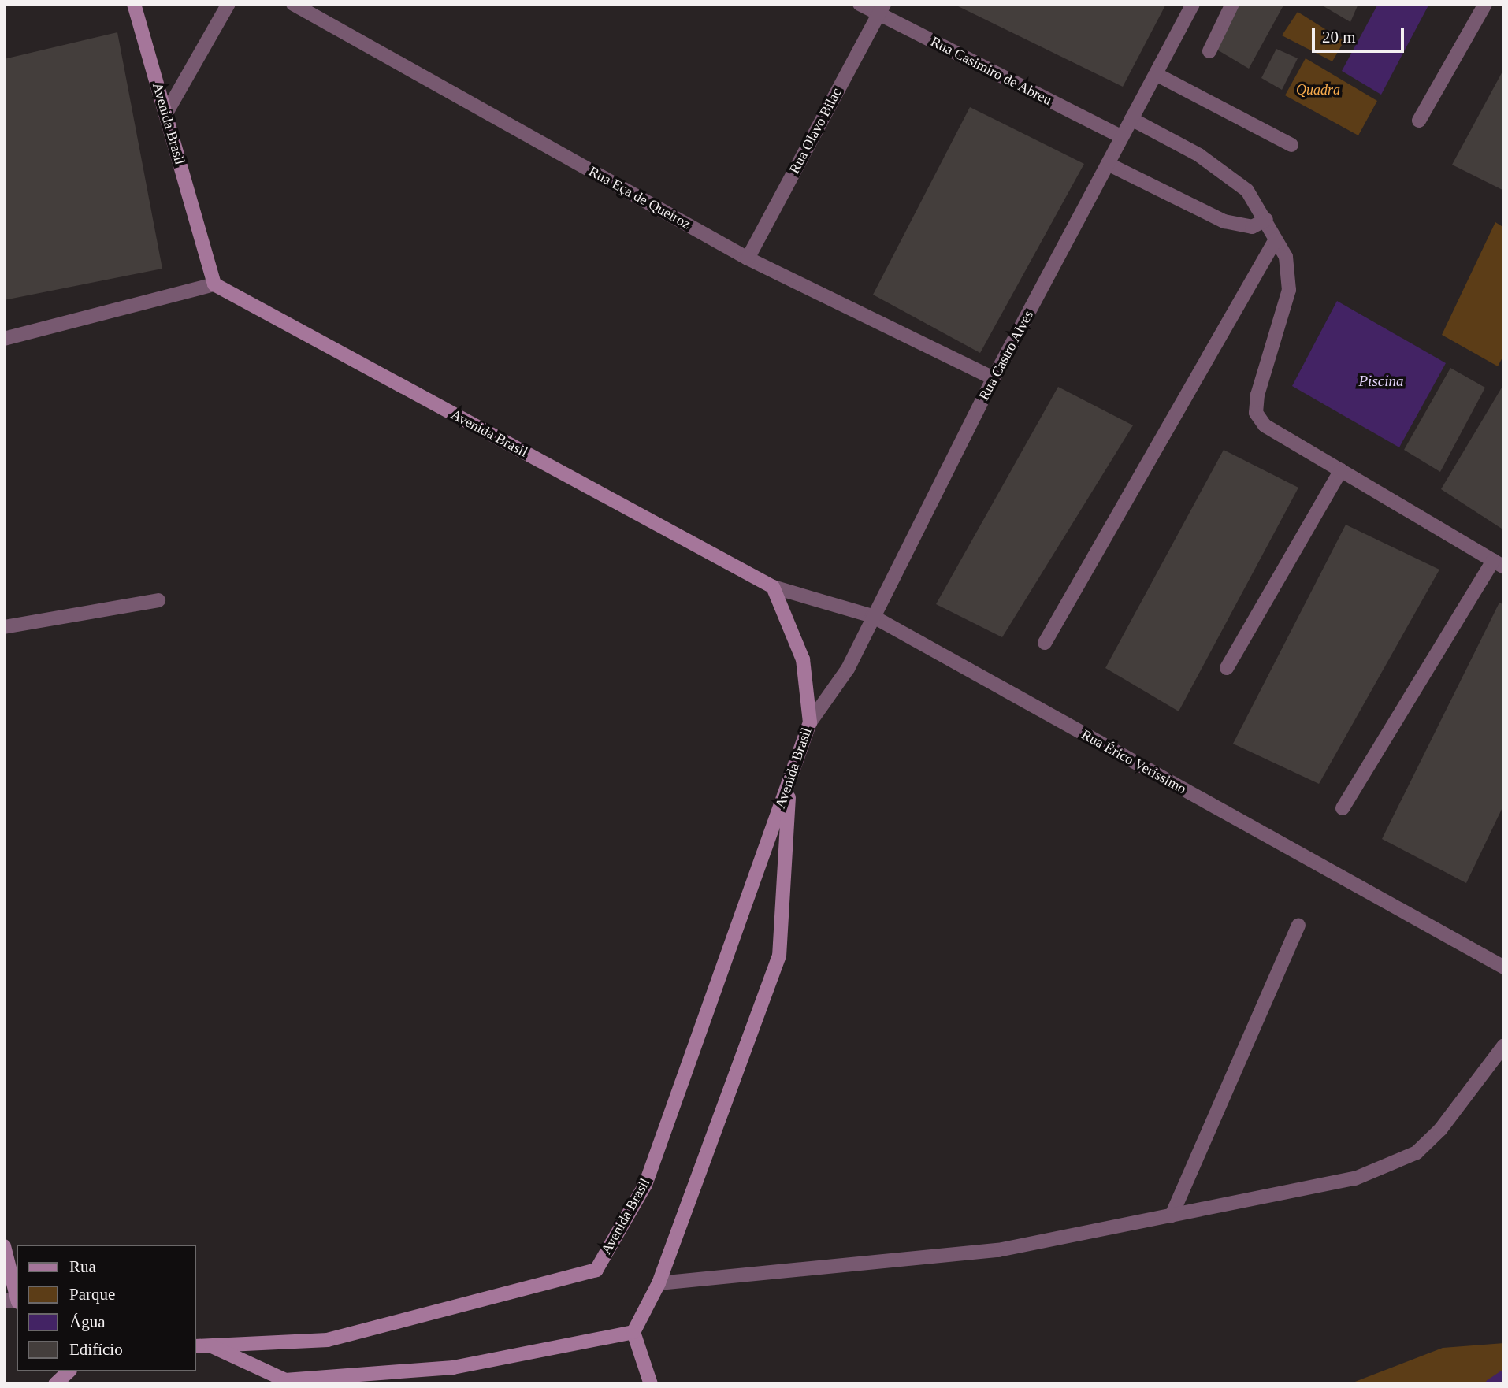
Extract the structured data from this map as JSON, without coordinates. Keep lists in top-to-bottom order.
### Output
{
  "streets": {
    "street": [
      "Rua Casimiro de Abreu",
      "Avenida Brasil",
      "Rua Olavo Bilac",
      "Rua Eça de Queiroz",
      "Rua Castro Alves",
      "Rua Érico Verissimo"
    ]
  },
  "crossings": [
    ["Rua Casimiro de Abreu", "Rua Olavo Bilac"],
    ["Rua Casimiro de Abreu", "Rua Castro Alves"],
    ["Rua Olavo Bilac", "Rua Eça de Queiroz"],
    ["Rua Eça de Queiroz", "Rua Castro Alves"],
    ["Rua Castro Alves", "Rua Érico Verissimo"]
  ],
  "water": ["Piscina"],
  "parks": ["Quadra"],
  "legend": [
    "Rua",
    "Parque",
    "Água",
    "Edifício"
  ],
  "scale_bar": "20 m"
}
